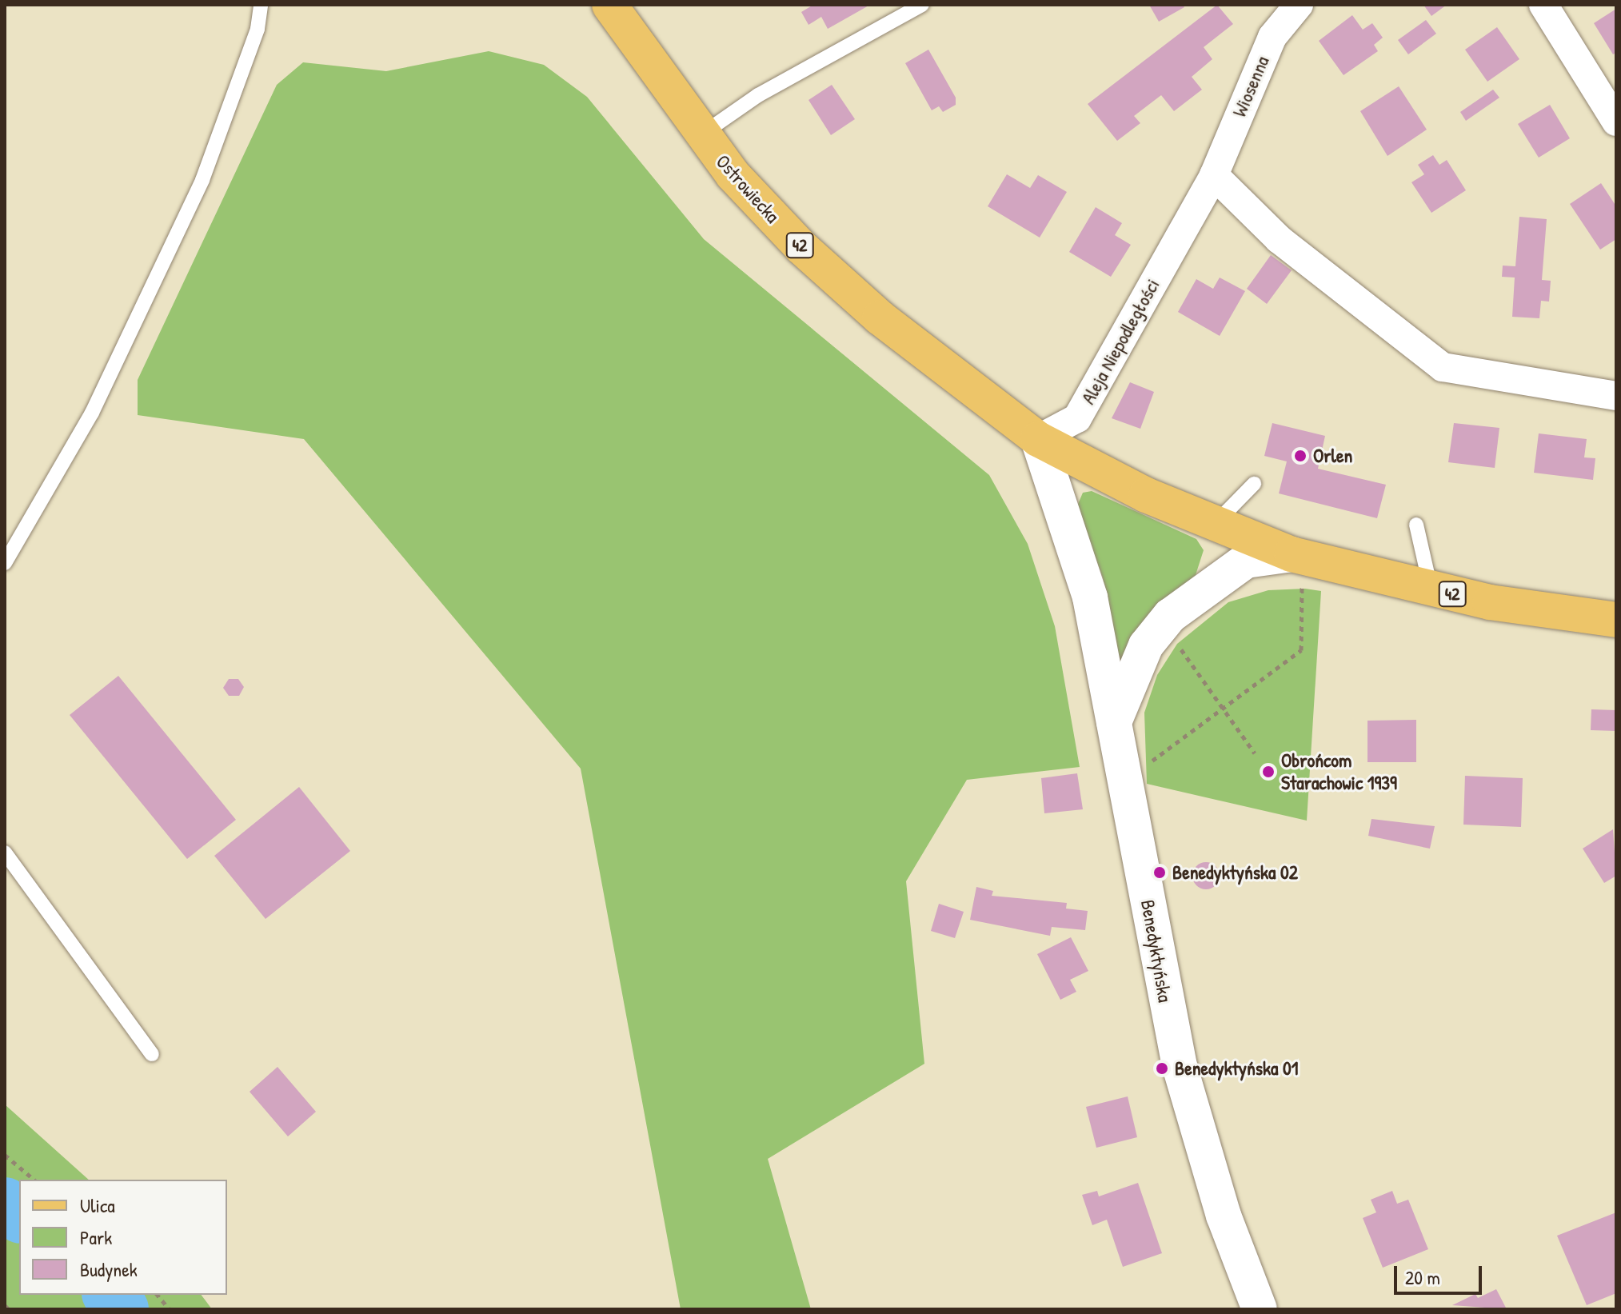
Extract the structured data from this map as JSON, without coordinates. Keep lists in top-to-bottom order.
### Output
{
  "streets": {
    "main road": ["Ostrowiecka", "42"],
    "street": ["Wiosenna", "Aleja Niepodległości", "Benedyktyńska"]
  },
  "crossings": [
    ["Wiosenna", "Aleja Niepodległości"],
    ["Ostrowiecka", "42"],
    ["Ostrowiecka", "Aleja Niepodległości"],
    ["Ostrowiecka", "Benedyktyńska"],
    ["42", "Aleja Niepodległości"],
    ["42", "Benedyktyńska"],
    ["Aleja Niepodległości", "Benedyktyńska"]
  ],
  "places": [
    "Orlen",
    "Obrońcom Starachowic 1939",
    "Benedyktyńska 02",
    "Benedyktyńska 01"
  ],
  "legend": ["Ulica", "Park", "Budynek"],
  "scale_bar": "20 m"
}
